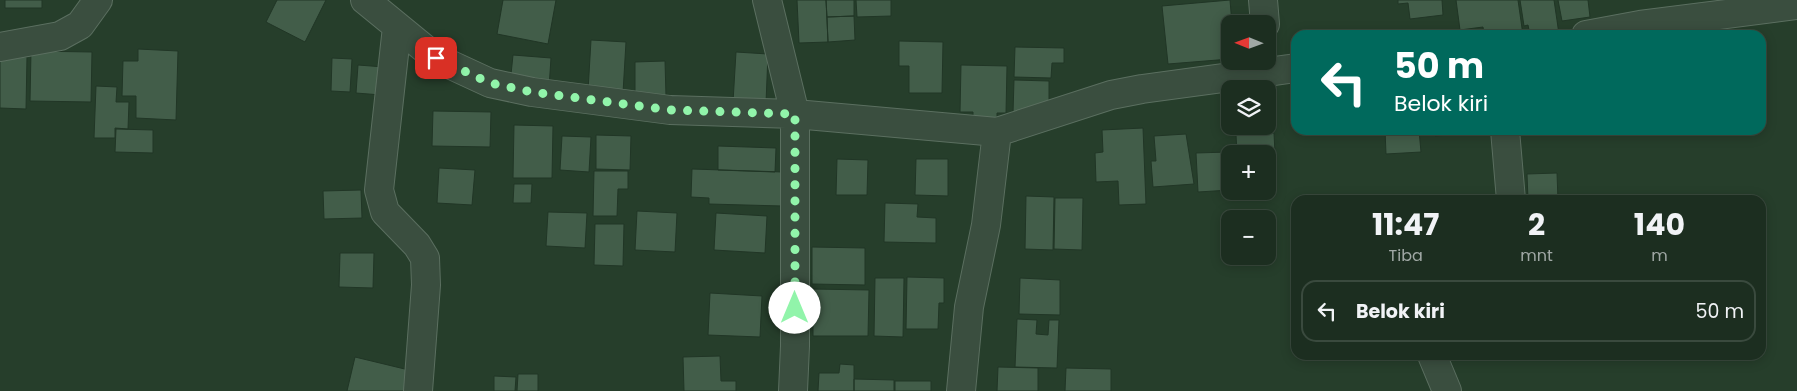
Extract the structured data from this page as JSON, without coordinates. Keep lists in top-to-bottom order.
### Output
{
  "north": "left",
  "page": {
    "map_buttons": ["+", "−"],
    "turn": ["50 m", "Belok kiri"],
    "eta": [
      "11:47",
      "Tiba",
      "2",
      "mnt",
      "140",
      "m"
    ],
    "list": [
      {
        "name": "Belok kiri",
        "value": "50 m"
      }
    ]
  }
}
